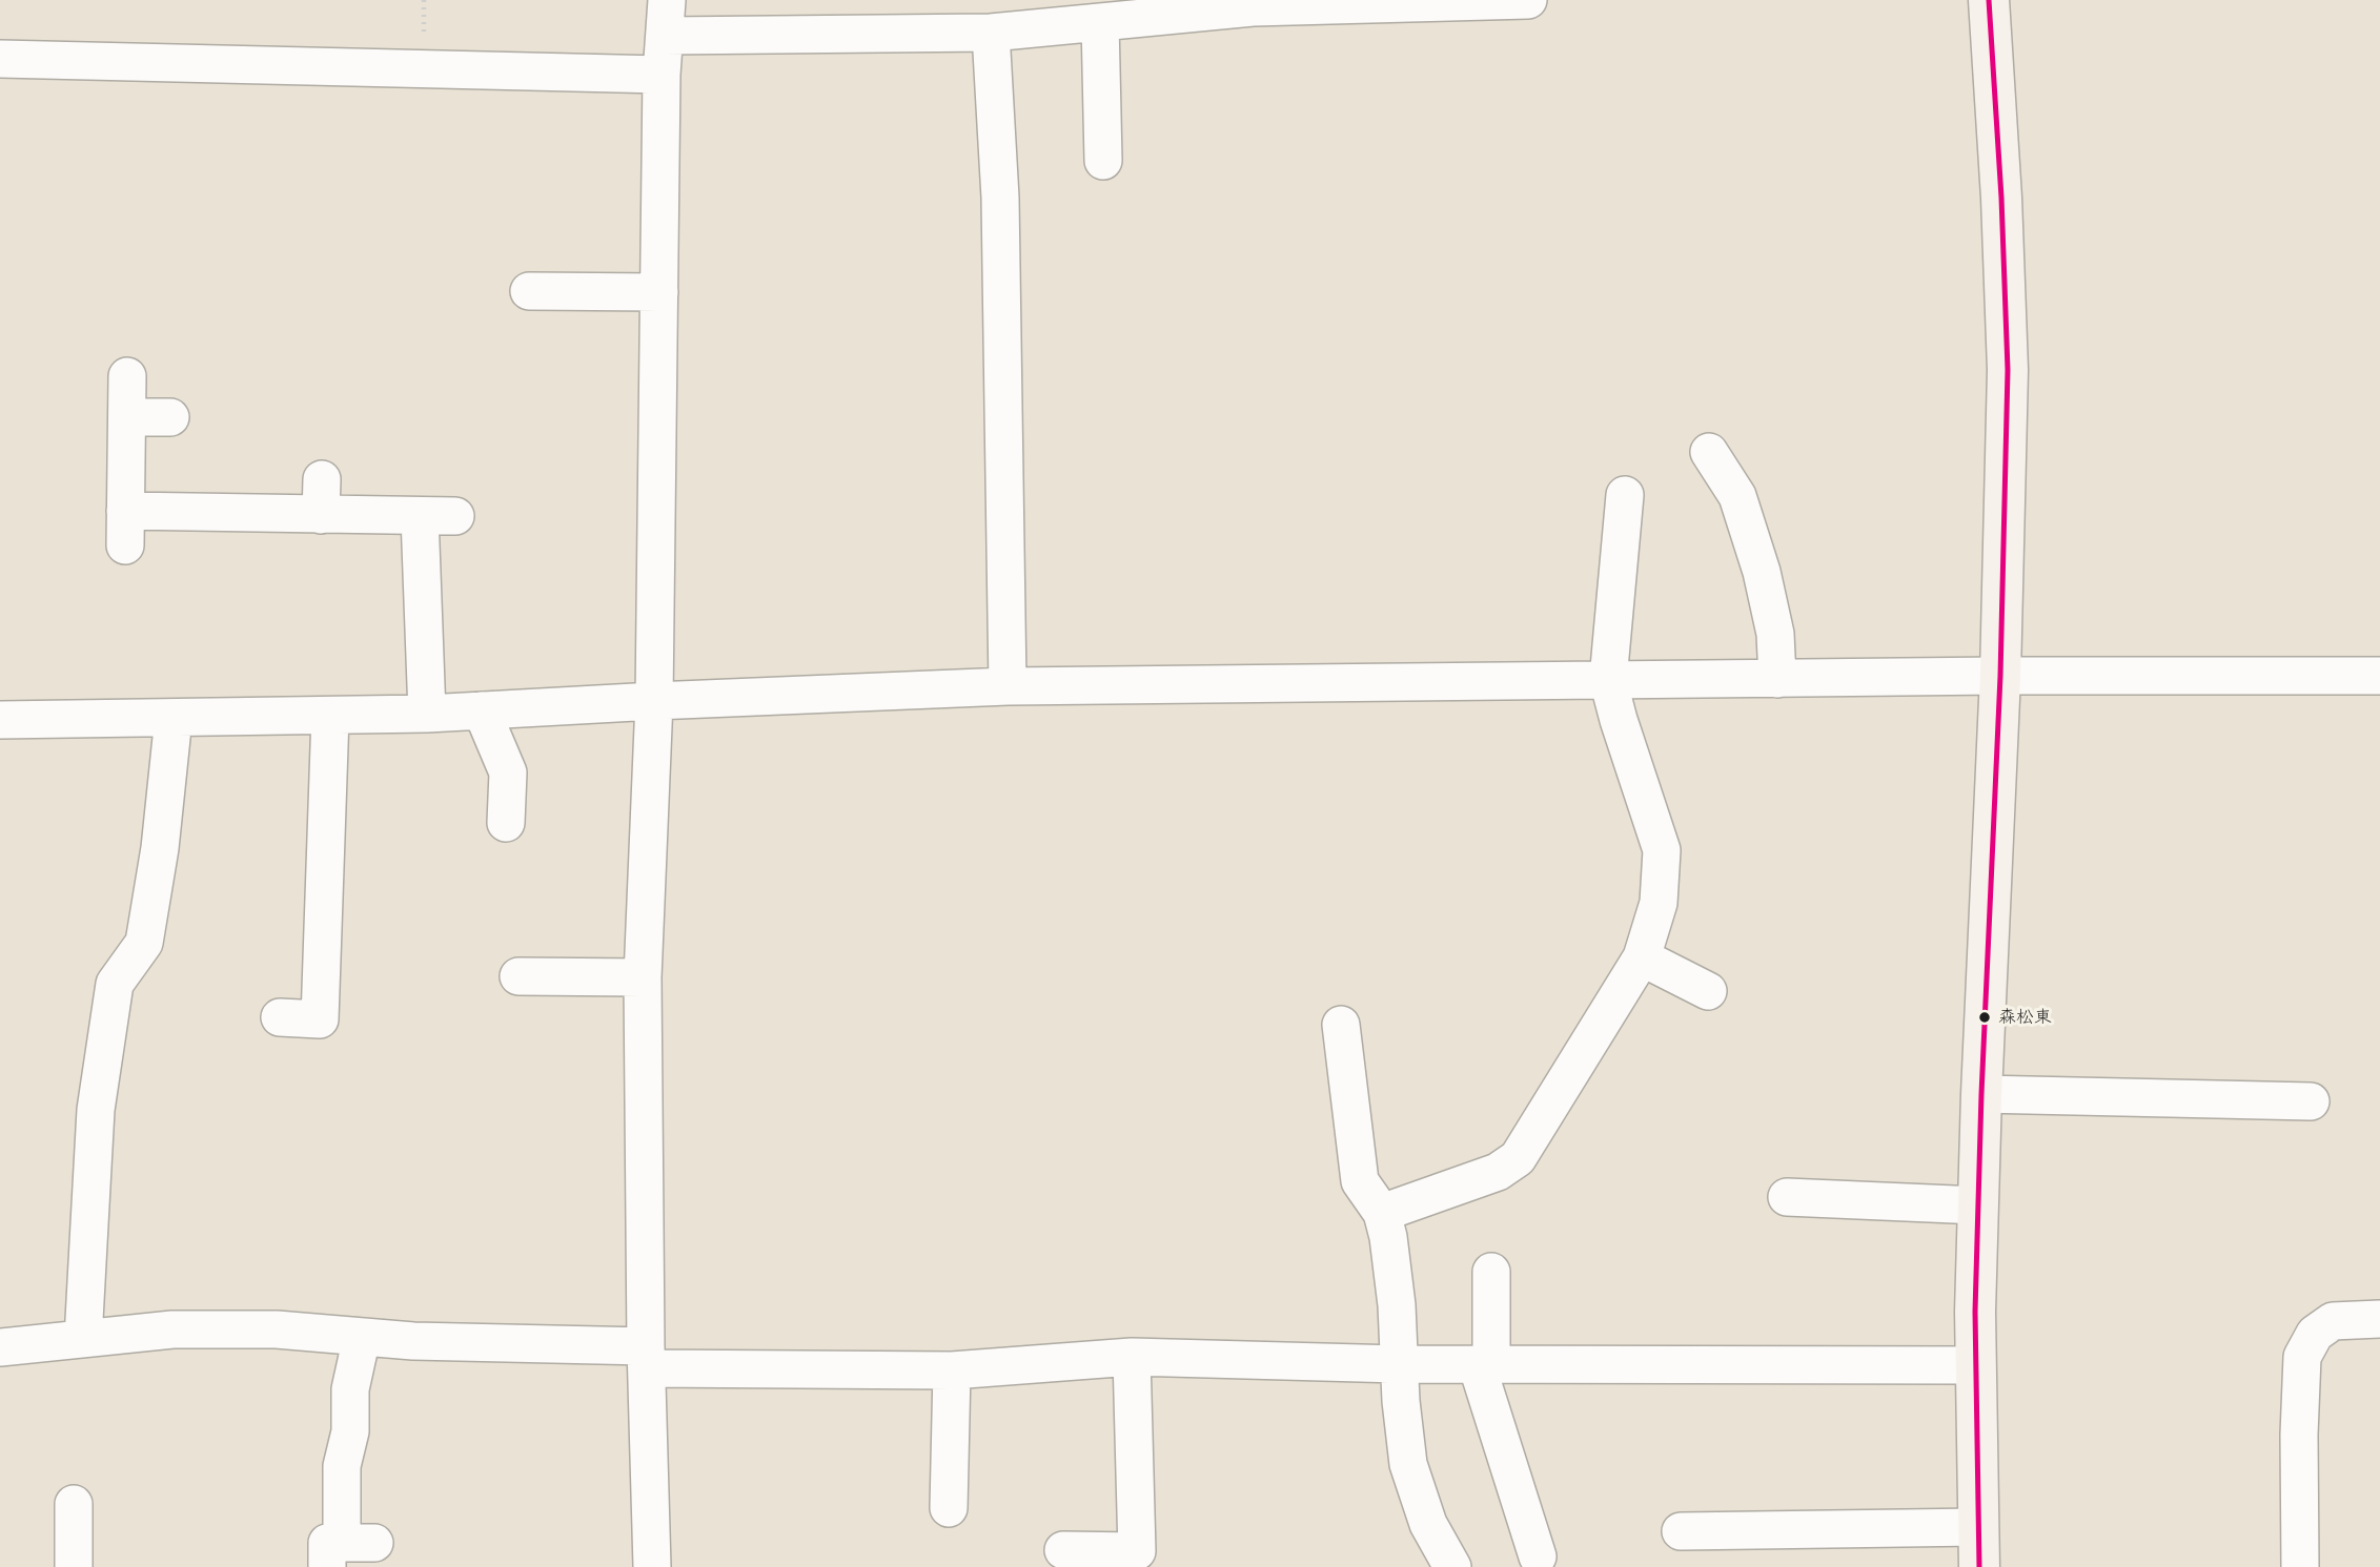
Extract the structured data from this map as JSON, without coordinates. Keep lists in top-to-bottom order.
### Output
{
  "places": ["森松東"]
}
